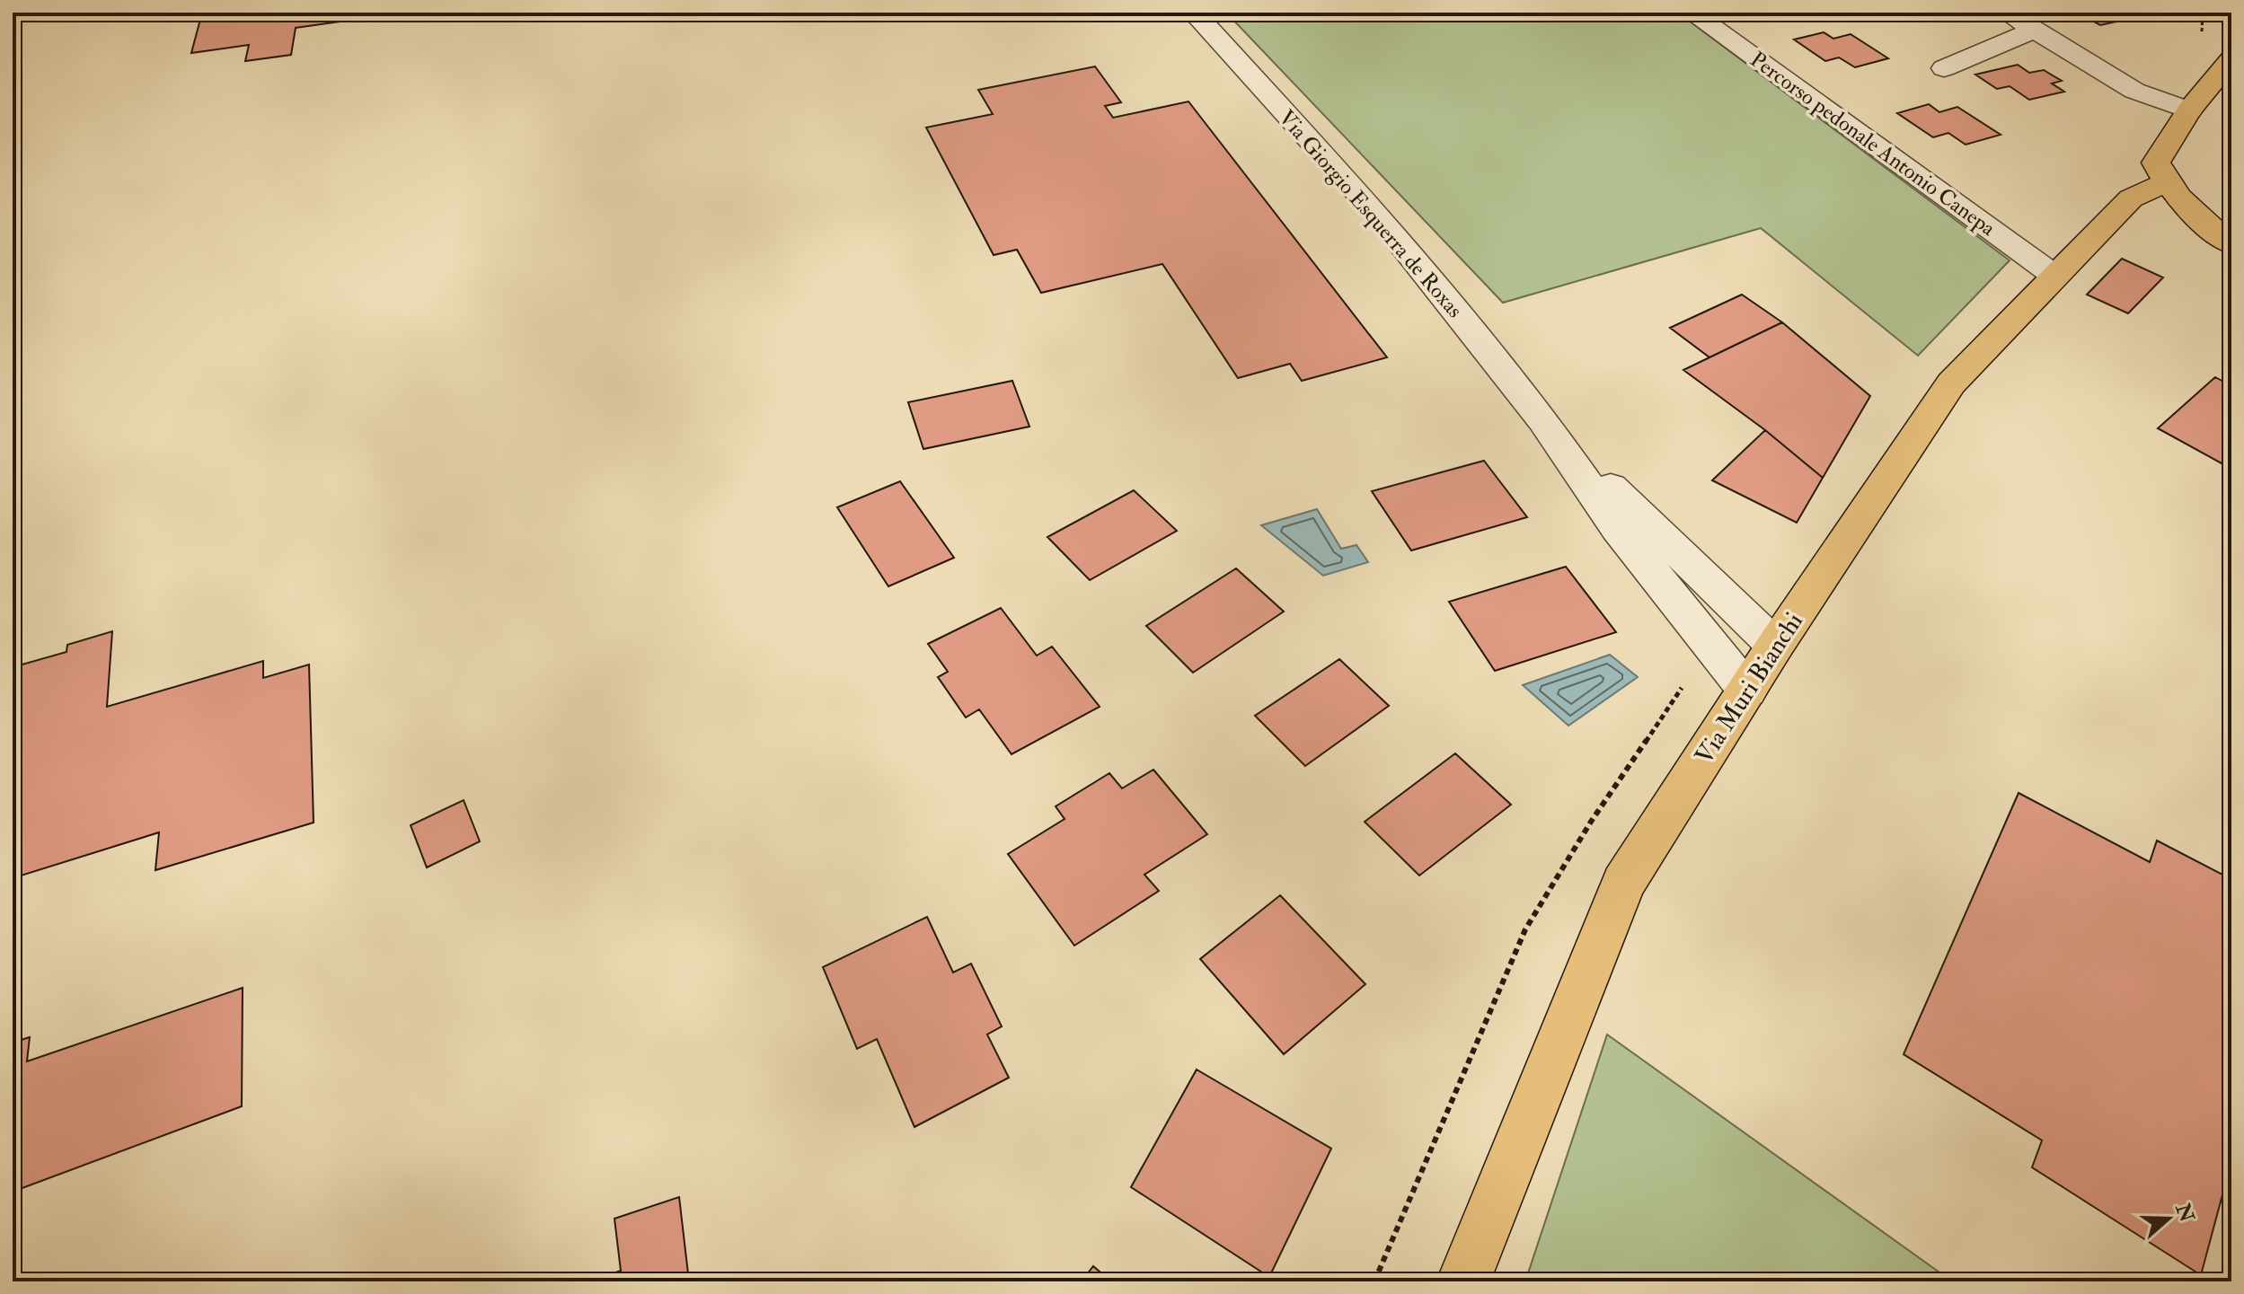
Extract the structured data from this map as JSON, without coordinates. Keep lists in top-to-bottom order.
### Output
{
  "streets": {
    "main road": ["Via Muri Bianchi"],
    "street": ["Percorso pedonale Antonio Canepa", "Via Giorgio Esquerra de Roxas"]
  },
  "crossings": [
    ["Percorso pedonale Antonio Canepa", "Via Muri Bianchi"]
  ],
  "north": "right"
}
